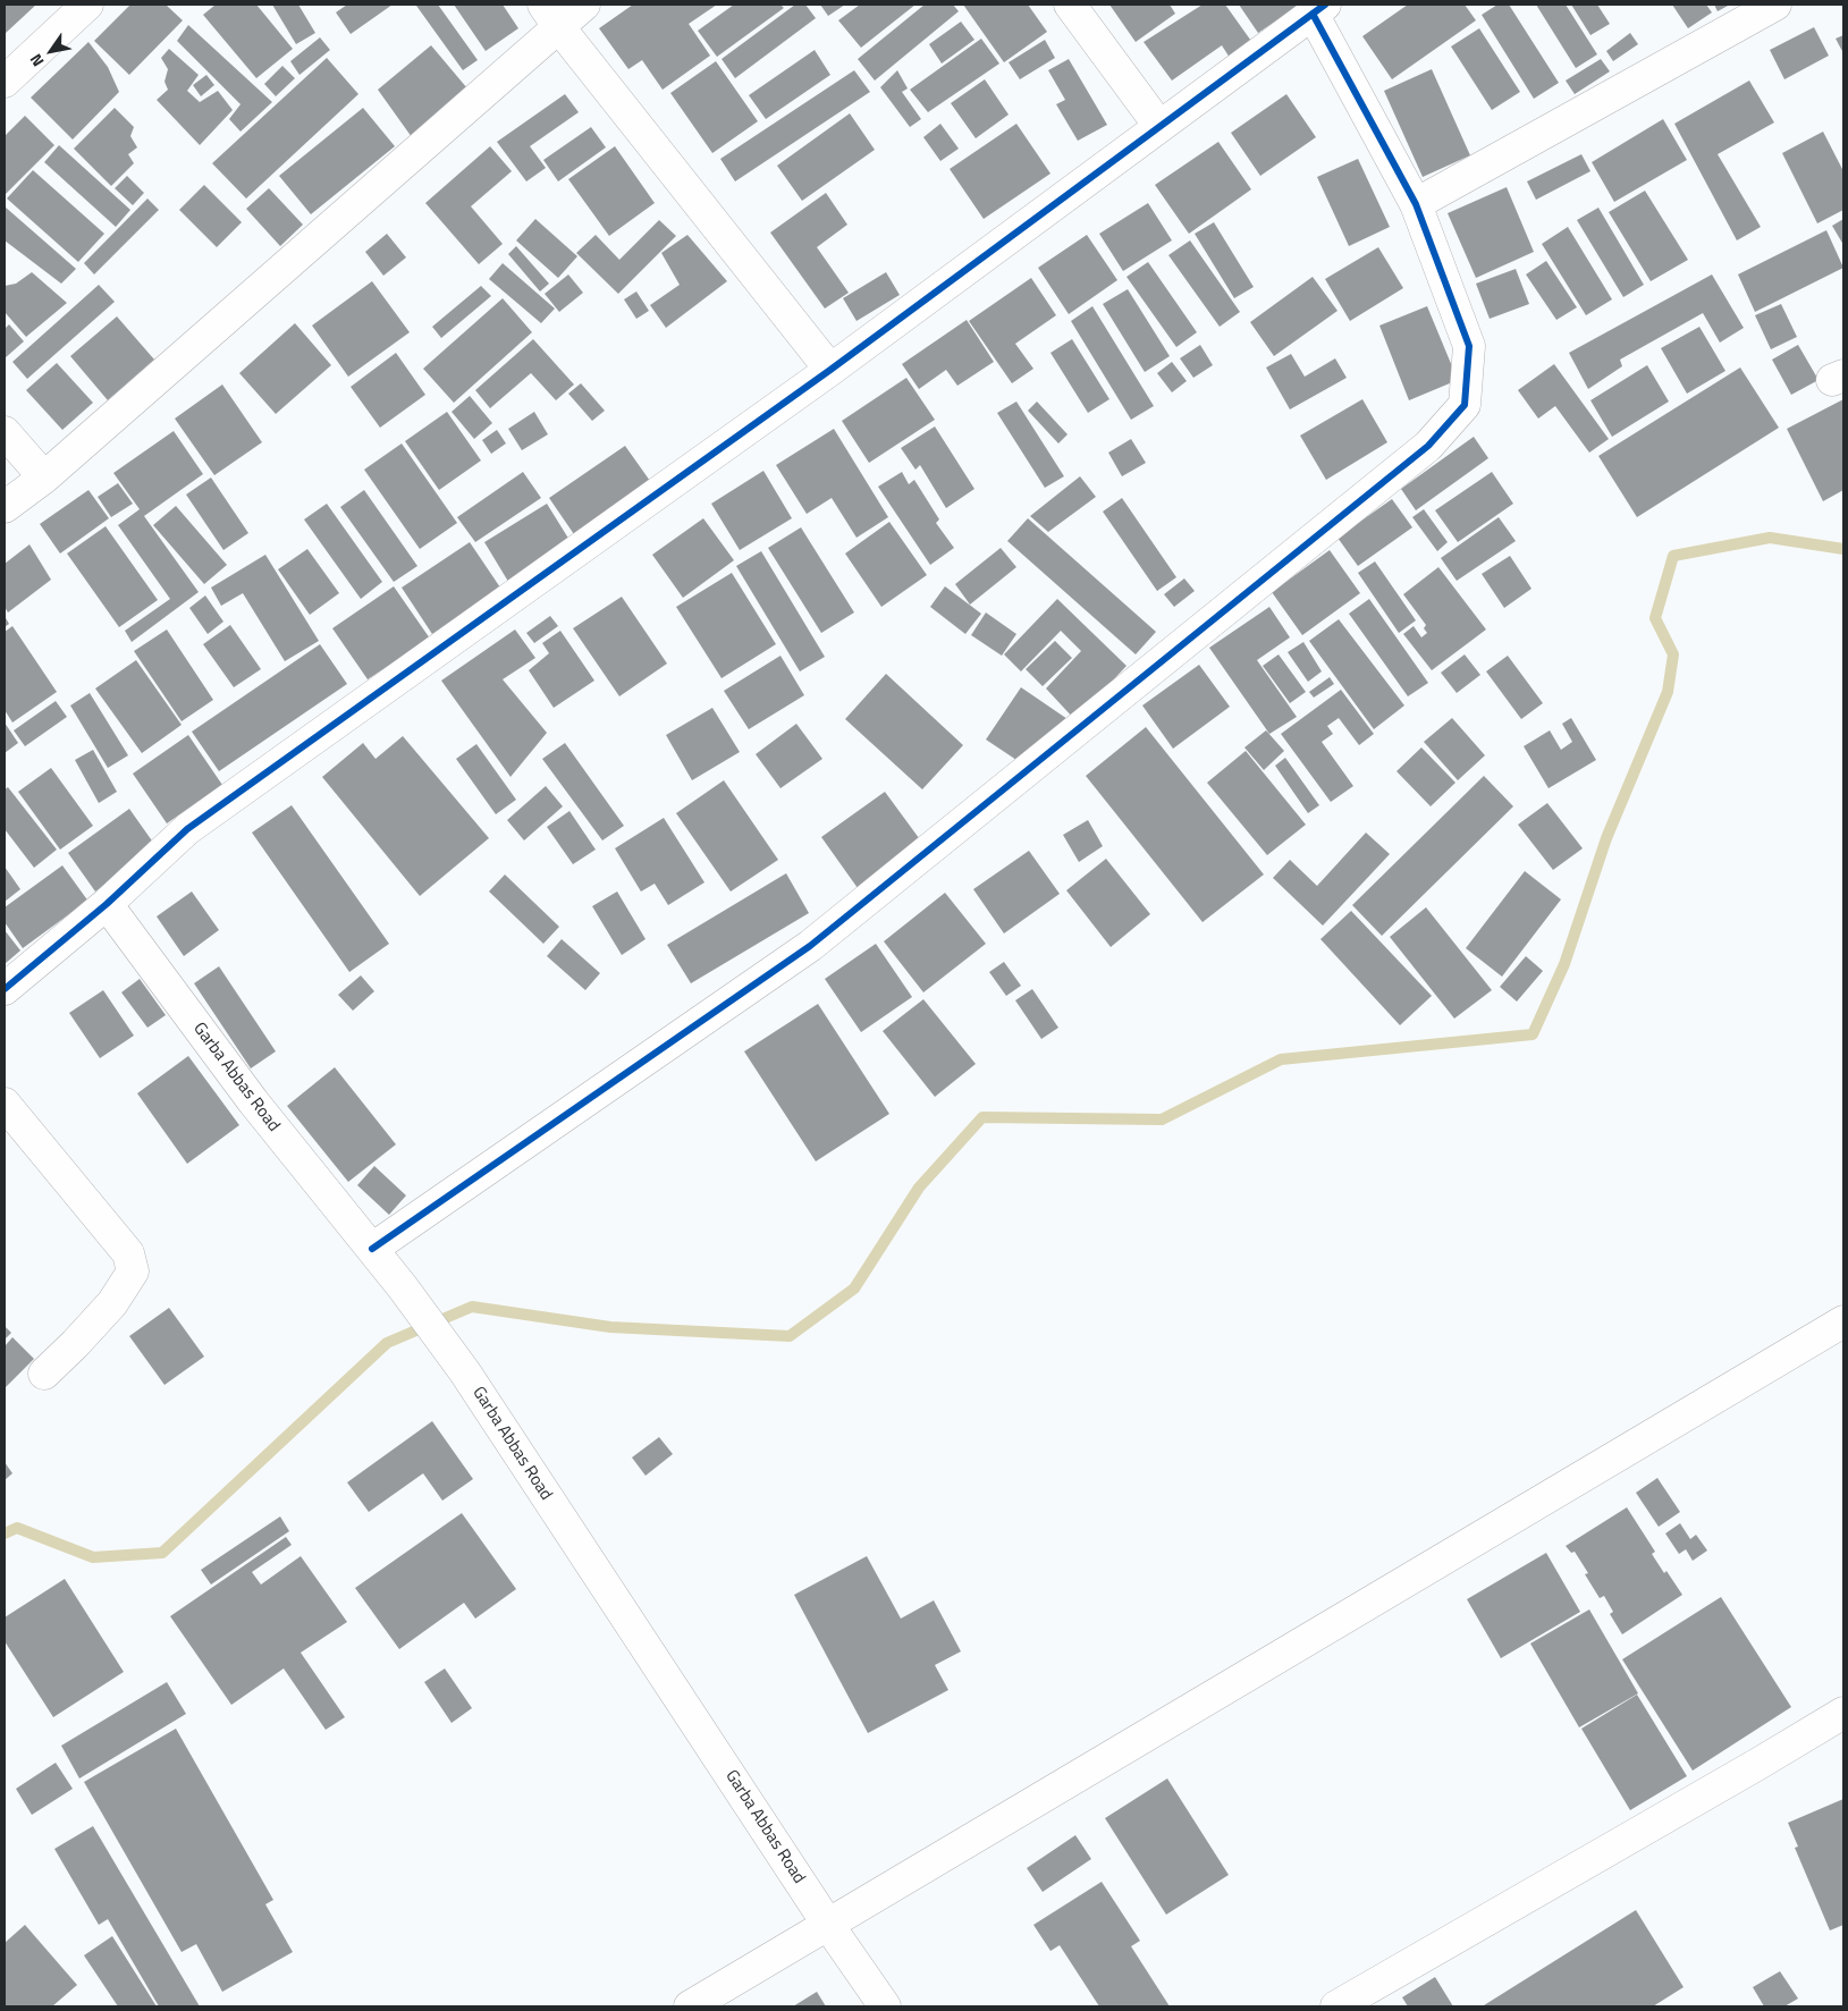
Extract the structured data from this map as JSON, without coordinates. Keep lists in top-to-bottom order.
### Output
{
  "streets": {
    "street": ["Garba Abbas Road"]
  },
  "north": "bottom left"
}
